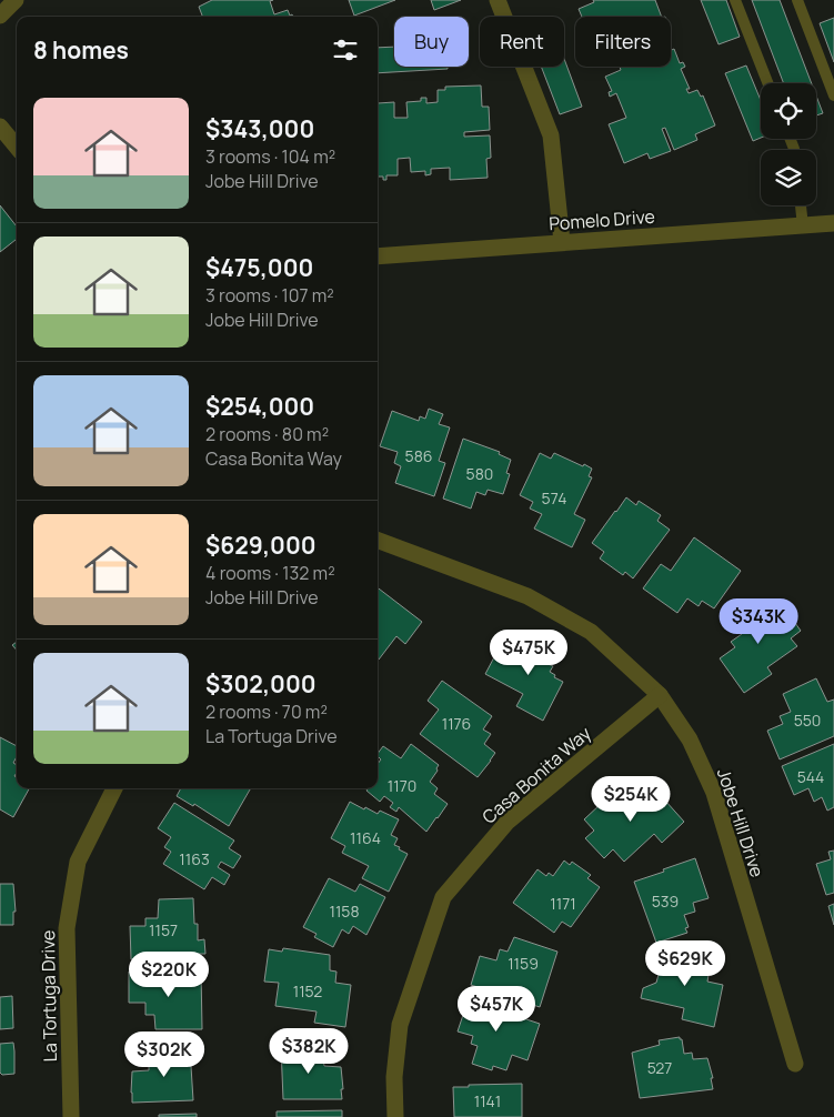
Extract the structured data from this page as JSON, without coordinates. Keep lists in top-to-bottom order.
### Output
{
  "streets": {
    "street": [
      "Pomelo Drive",
      "Casa Bonita Way",
      "Jobe Hill Drive",
      "La Tortuga Drive"
    ]
  },
  "crossings": [
    ["Casa Bonita Way", "Jobe Hill Drive"]
  ],
  "house_numbers": [
    "586",
    "580",
    "574",
    "550",
    "1176",
    "544",
    "1170",
    "1164",
    "1163",
    "539",
    "1171",
    "1158",
    "1157",
    "1159",
    "1152",
    "527",
    "1141"
  ],
  "page": {
    "chip": ["Buy", "Rent", "Filters"],
    "heading": "8 homes",
    "list": [
      {
        "name": "$343,000",
        "note": "3 rooms · 104 m² · Jobe Hill Drive"
      },
      {
        "name": "$475,000",
        "note": "3 rooms · 107 m² · Jobe Hill Drive"
      },
      {
        "name": "$254,000",
        "note": "2 rooms · 80 m² · Casa Bonita Way"
      },
      {
        "name": "$629,000",
        "note": "4 rooms · 132 m² · Jobe Hill Drive"
      },
      {
        "name": "$302,000",
        "note": "2 rooms · 70 m² · La Tortuga Drive"
      }
    ],
    "price": [
      "$343K",
      "$475K",
      "$254K",
      "$629K",
      "$220K",
      "$457K",
      "$382K",
      "$302K"
    ]
  }
}
